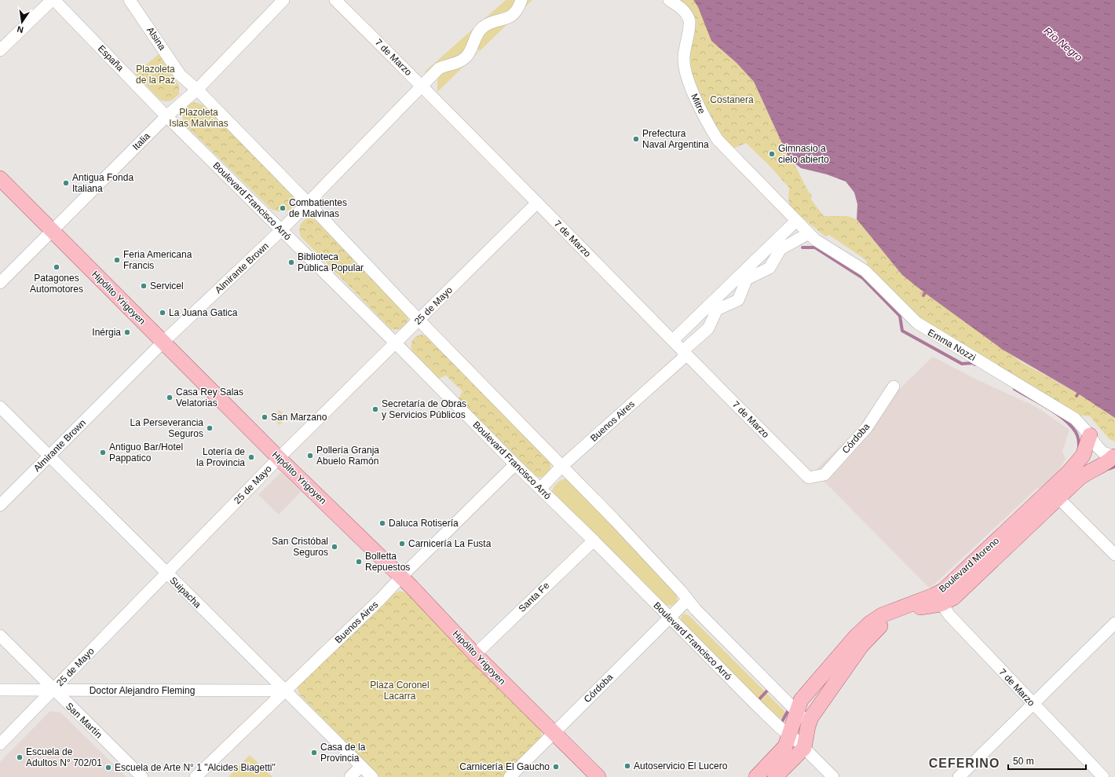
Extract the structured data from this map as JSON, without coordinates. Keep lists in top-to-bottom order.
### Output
{
  "streets": {
    "main road": ["Hipólito Yrigoyen", "Boulevard Moreno"],
    "street": [
      "Alsina",
      "7 de Marzo",
      "España",
      "Mitre",
      "Italia",
      "Boulevard Francisco Arró",
      "Almirante Brown",
      "25 de Mayo",
      "Emma Nozzi",
      "Buenos Aires",
      "Córdoba",
      "Suipacha",
      "Santa Fe",
      "Doctor Alejandro Fleming",
      "San Martín"
    ]
  },
  "crossings": [
    ["Alsina", "Italia"],
    ["7 de Marzo", "Almirante Brown"],
    ["7 de Marzo", "25 de Mayo"],
    ["7 de Marzo", "Buenos Aires"],
    ["7 de Marzo", "Córdoba"],
    ["7 de Marzo", "Boulevard Moreno"],
    ["España", "Italia"],
    ["España", "Boulevard Francisco Arró"],
    ["Mitre", "Emma Nozzi"],
    ["Italia", "Boulevard Francisco Arró"],
    ["Italia", "Hipólito Yrigoyen"],
    ["Boulevard Francisco Arró", "Almirante Brown"],
    ["Boulevard Francisco Arró", "25 de Mayo"],
    ["Boulevard Francisco Arró", "Buenos Aires"],
    ["Boulevard Francisco Arró", "Córdoba"],
    ["Boulevard Francisco Arró", "Boulevard Moreno"],
    ["Boulevard Francisco Arró", "Santa Fe"],
    ["Almirante Brown", "Hipólito Yrigoyen"],
    ["Almirante Brown", "Suipacha"],
    ["Hipólito Yrigoyen", "25 de Mayo"],
    ["Hipólito Yrigoyen", "Buenos Aires"],
    ["Hipólito Yrigoyen", "Córdoba"],
    ["Hipólito Yrigoyen", "Santa Fe"],
    ["25 de Mayo", "Suipacha"],
    ["25 de Mayo", "Doctor Alejandro Fleming"],
    ["25 de Mayo", "San Martín"],
    ["Emma Nozzi", "Buenos Aires"],
    ["Emma Nozzi", "Boulevard Moreno"],
    ["Buenos Aires", "Suipacha"],
    ["Buenos Aires", "Doctor Alejandro Fleming"],
    ["Suipacha", "Doctor Alejandro Fleming"],
    ["Doctor Alejandro Fleming", "San Martín"]
  ],
  "districts": ["CEFERINO"],
  "water": ["Río Negro"],
  "parks": [
    "Plazoleta de la Paz",
    "Costanera",
    "Plazoleta Islas Malvinas",
    "Plaza Coronel Lacarra"
  ],
  "places": [
    "Prefectura Naval Argentina",
    "Gimnasio a cielo abierto",
    "Antigua Fonda Italiana",
    "Combatientes de Malvinas",
    "Feria Americana Francis",
    "Biblioteca Pública Popular",
    "Patagones Automotores",
    "Servicel",
    "La Juana Gatica",
    "Inérgia",
    "Casa Rey Salas Velatorias",
    "Secretaría de Obras y Servicios Públicos",
    "San Marzano",
    "La Perseverancia Seguros",
    "Antiguo Bar/Hotel Pappatico",
    "Pollería Granja Abuelo Ramón",
    "Lotería de la Provincia",
    "Daluca Rotisería",
    "Carnicería La Fusta",
    "San Cristóbal Seguros",
    "Bolletta Repuestos",
    "Casa de la Provincia",
    "Escuela de Adultos N° 702/01",
    "Autoservicio El Lucero",
    "Carnicería El Gaucho",
    "Escuela de Arte N° 1 \"Alcides Biagetti\""
  ],
  "scale_bar": "50 m",
  "north": "bottom"
}
